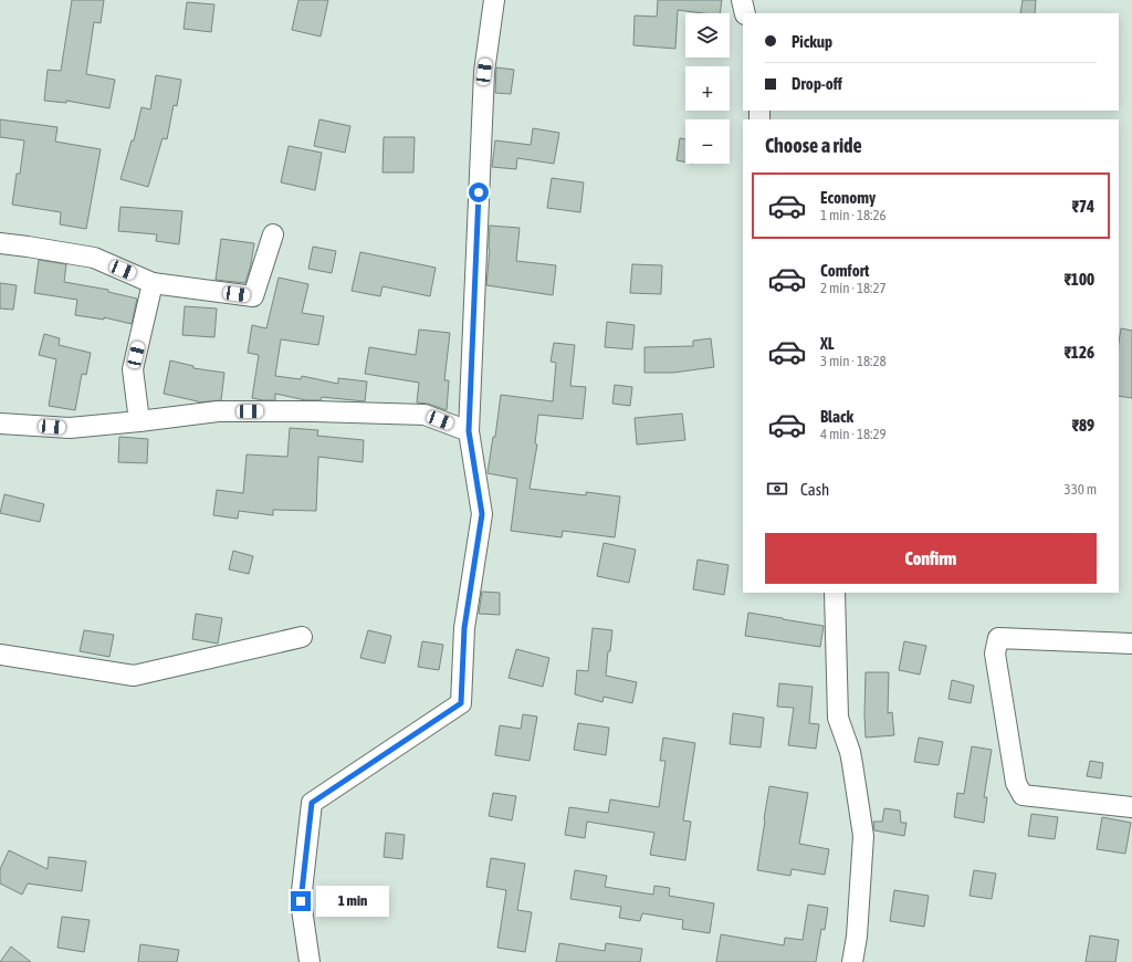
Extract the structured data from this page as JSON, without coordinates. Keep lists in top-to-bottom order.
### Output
{
  "page": {
    "map_buttons": ["+", "−"],
    "banner": ["Pickup", "Drop-off"],
    "heading": "Choose a ride",
    "list": [
      {
        "name": "Economy",
        "note": "1 min · 18:26",
        "value": "₹74"
      },
      {
        "name": "Comfort",
        "note": "2 min · 18:27",
        "value": "₹100"
      },
      {
        "name": "XL",
        "note": "3 min · 18:28",
        "value": "₹126"
      },
      {
        "name": "Black",
        "note": "4 min · 18:29",
        "value": "₹89"
      }
    ],
    "pay": ["Cash", "330 m"],
    "buttons": "Confirm",
    "bubble": "1 min"
  }
}
